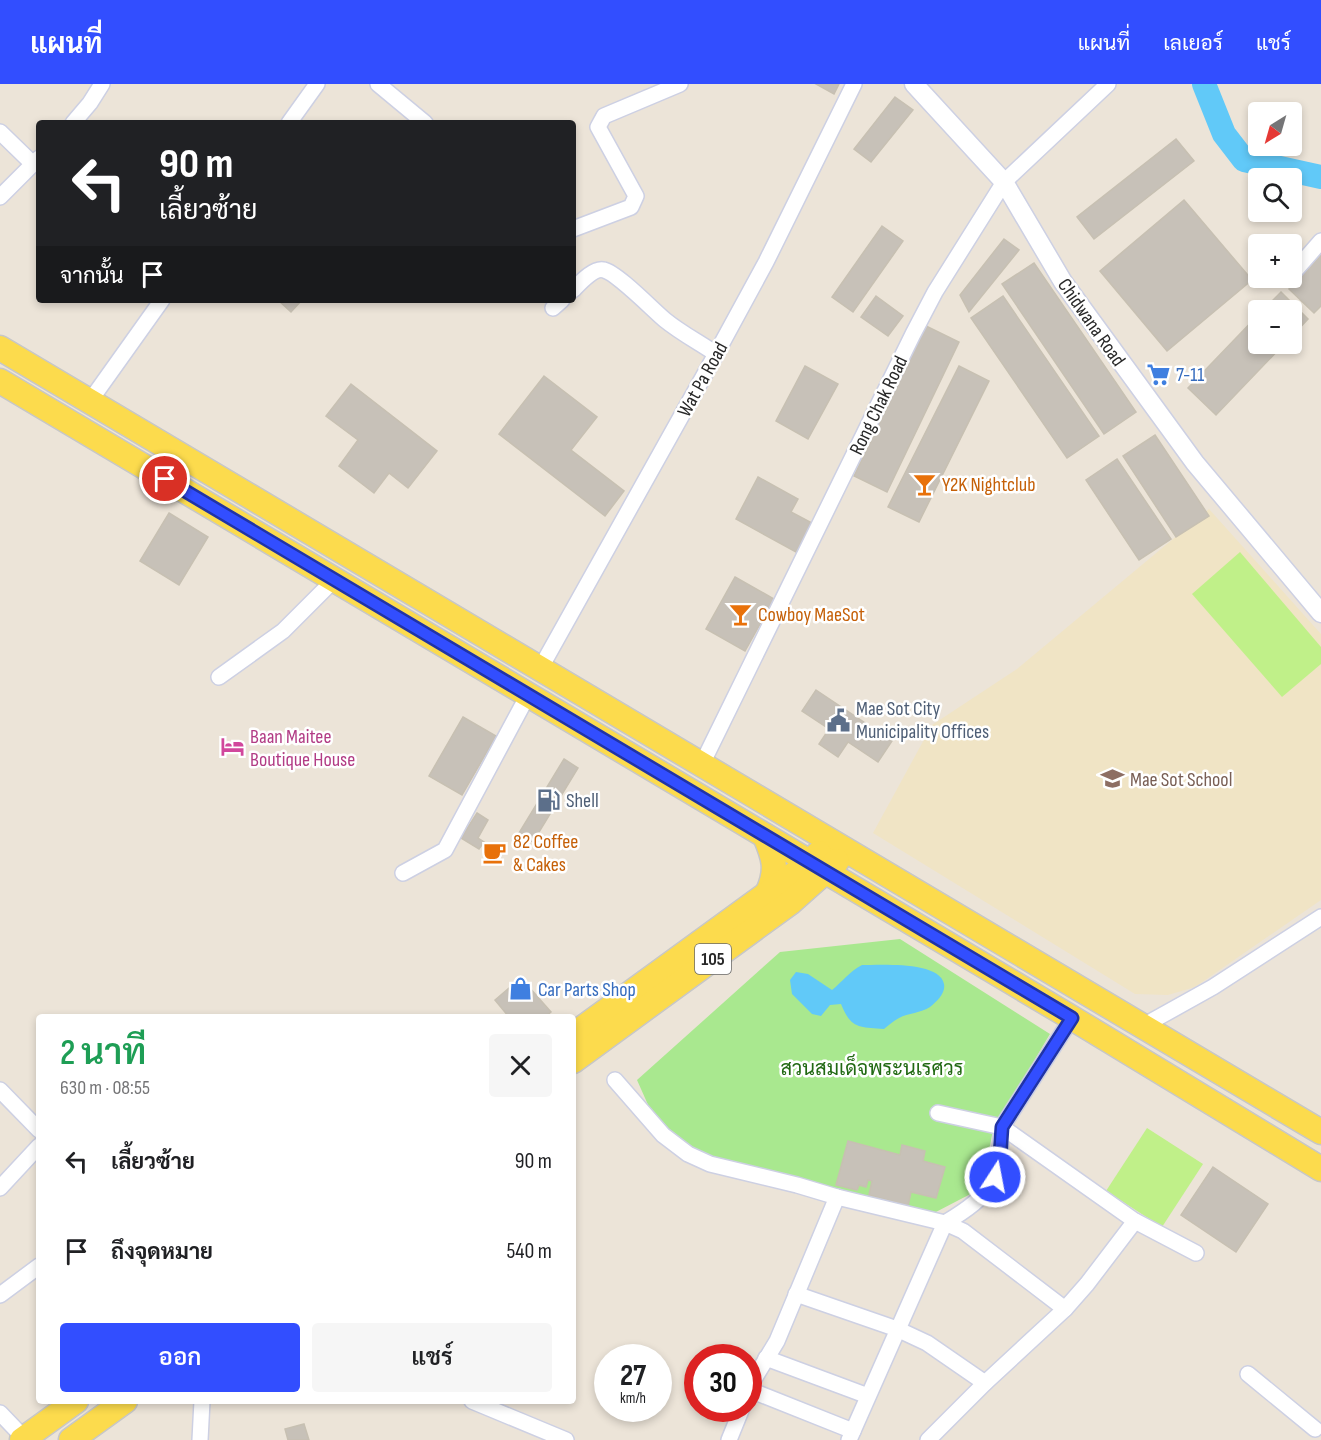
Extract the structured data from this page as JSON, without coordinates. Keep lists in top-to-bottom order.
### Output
{
  "streets": {
    "main road": ["105"],
    "street": ["Chidwana Road", "Wat Pa Road", "Rong Chak Road"]
  },
  "crossings": [
    ["Chidwana Road", "Rong Chak Road"]
  ],
  "parks": ["สวนสมเด็จพระนเรศวร"],
  "places": {
    "supermarket": ["7-11"],
    "bar": ["Y2K Nightclub", "Cowboy MaeSot"],
    "public building": ["Mae Sot City Municipality Offices"],
    "hotel": ["Baan Maitee Boutique House"],
    "school or university": ["Mae Sot School"],
    "fuel station": ["Shell"],
    "cafe": ["82 Coffee & Cakes"],
    "shop": ["Car Parts Shop"]
  },
  "north": "bottom left",
  "page": {
    "header": "แผนที่",
    "nav": ["แผนที่", "เลเยอร์", "แชร์"],
    "map_buttons": ["+", "−"],
    "turn": ["90 m", "เลี้ยวซ้าย"],
    "then": "จากนั้น",
    "heading": ["2 นาที", "630 m · 08:55"],
    "list": [
      {
        "name": "เลี้ยวซ้าย",
        "value": "90 m"
      },
      {
        "name": "ถึงจุดหมาย",
        "value": "540 m"
      }
    ],
    "buttons": ["ออก", "แชร์"],
    "speed": "27 km/h",
    "limit": "30"
  }
}
